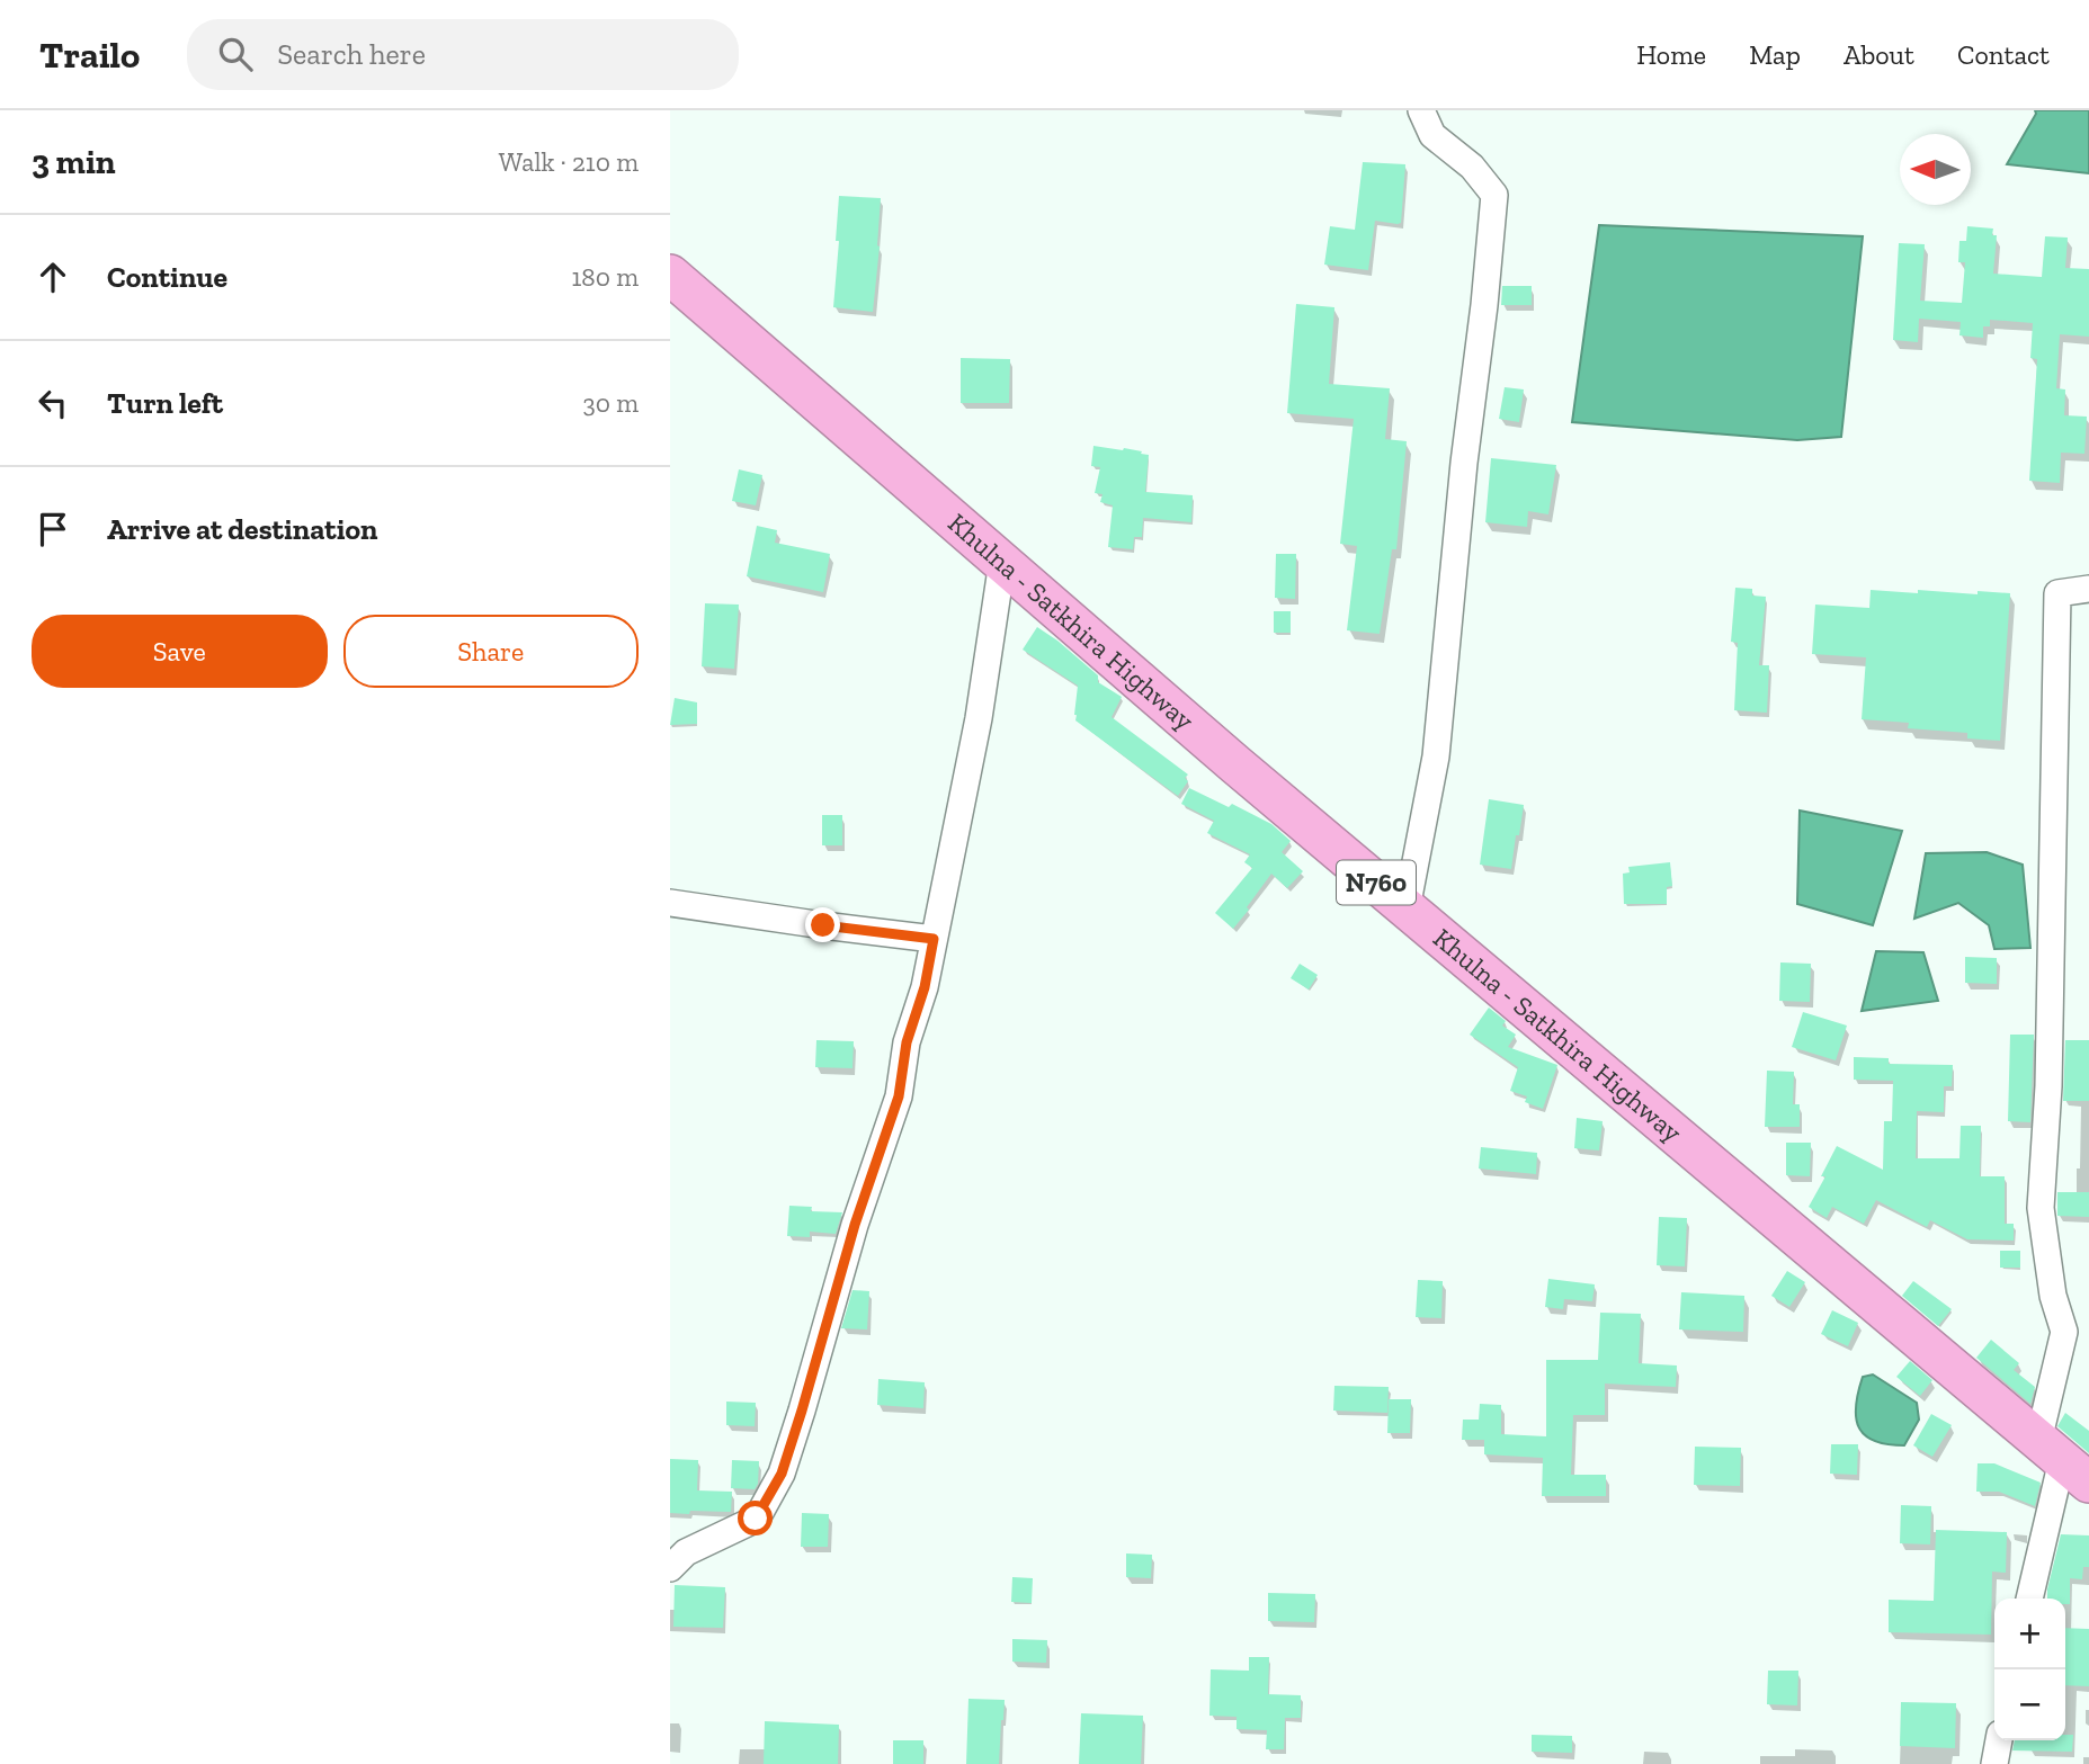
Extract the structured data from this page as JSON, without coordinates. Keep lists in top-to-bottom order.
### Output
{
  "streets": {
    "highway": ["Khulna - Satkhira Highway", "N760"]
  },
  "north": "left",
  "page": {
    "header": "Trailo",
    "search": "Search here",
    "nav": [
      "Home",
      "Map",
      "About",
      "Contact"
    ],
    "heading": ["3 min", "Walk · 210 m"],
    "list": [
      ["Continue", "180 m"],
      ["Turn left", "30 m"],
      "Arrive at destination"
    ],
    "buttons": ["Save", "Share"],
    "map_buttons": ["+", "−"]
  }
}
